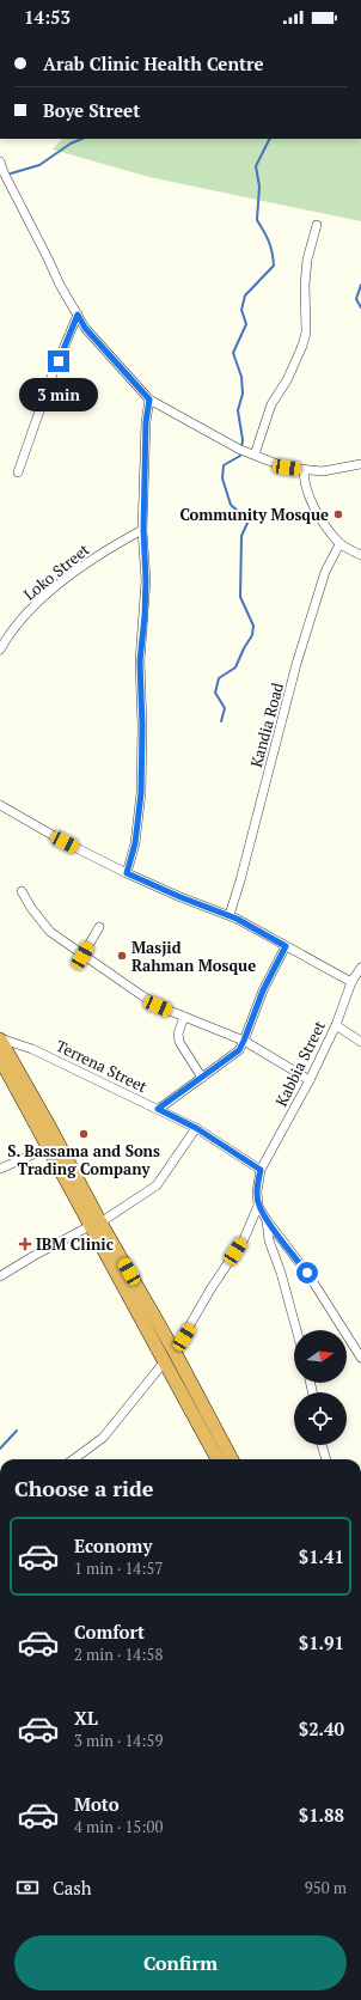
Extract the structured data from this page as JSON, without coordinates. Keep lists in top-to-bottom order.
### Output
{
  "streets": {
    "street": [
      "Loko Street",
      "Kandia Road",
      "Kabbia Street",
      "Terrena Street"
    ]
  },
  "crossings": [
    ["Kabbia Street", "Terrena Street"]
  ],
  "places": {
    "other": ["Community Mosque", "Masjid Rahman Mosque", "S. Bassama and Sons Trading Company"],
    "health": ["IBM Clinic"]
  },
  "north": "right",
  "page": {
    "status": "14:53",
    "banner": ["Arab Clinic Health Centre", "Boye Street"],
    "bubble": "3 min",
    "heading": "Choose a ride",
    "list": [
      {
        "name": "Economy",
        "note": "1 min · 14:57",
        "value": "$1.41"
      },
      {
        "name": "Comfort",
        "note": "2 min · 14:58",
        "value": "$1.91"
      },
      {
        "name": "XL",
        "note": "3 min · 14:59",
        "value": "$2.40"
      },
      {
        "name": "Moto",
        "note": "4 min · 15:00",
        "value": "$1.88"
      }
    ],
    "pay": ["Cash", "950 m"],
    "buttons": "Confirm"
  }
}
